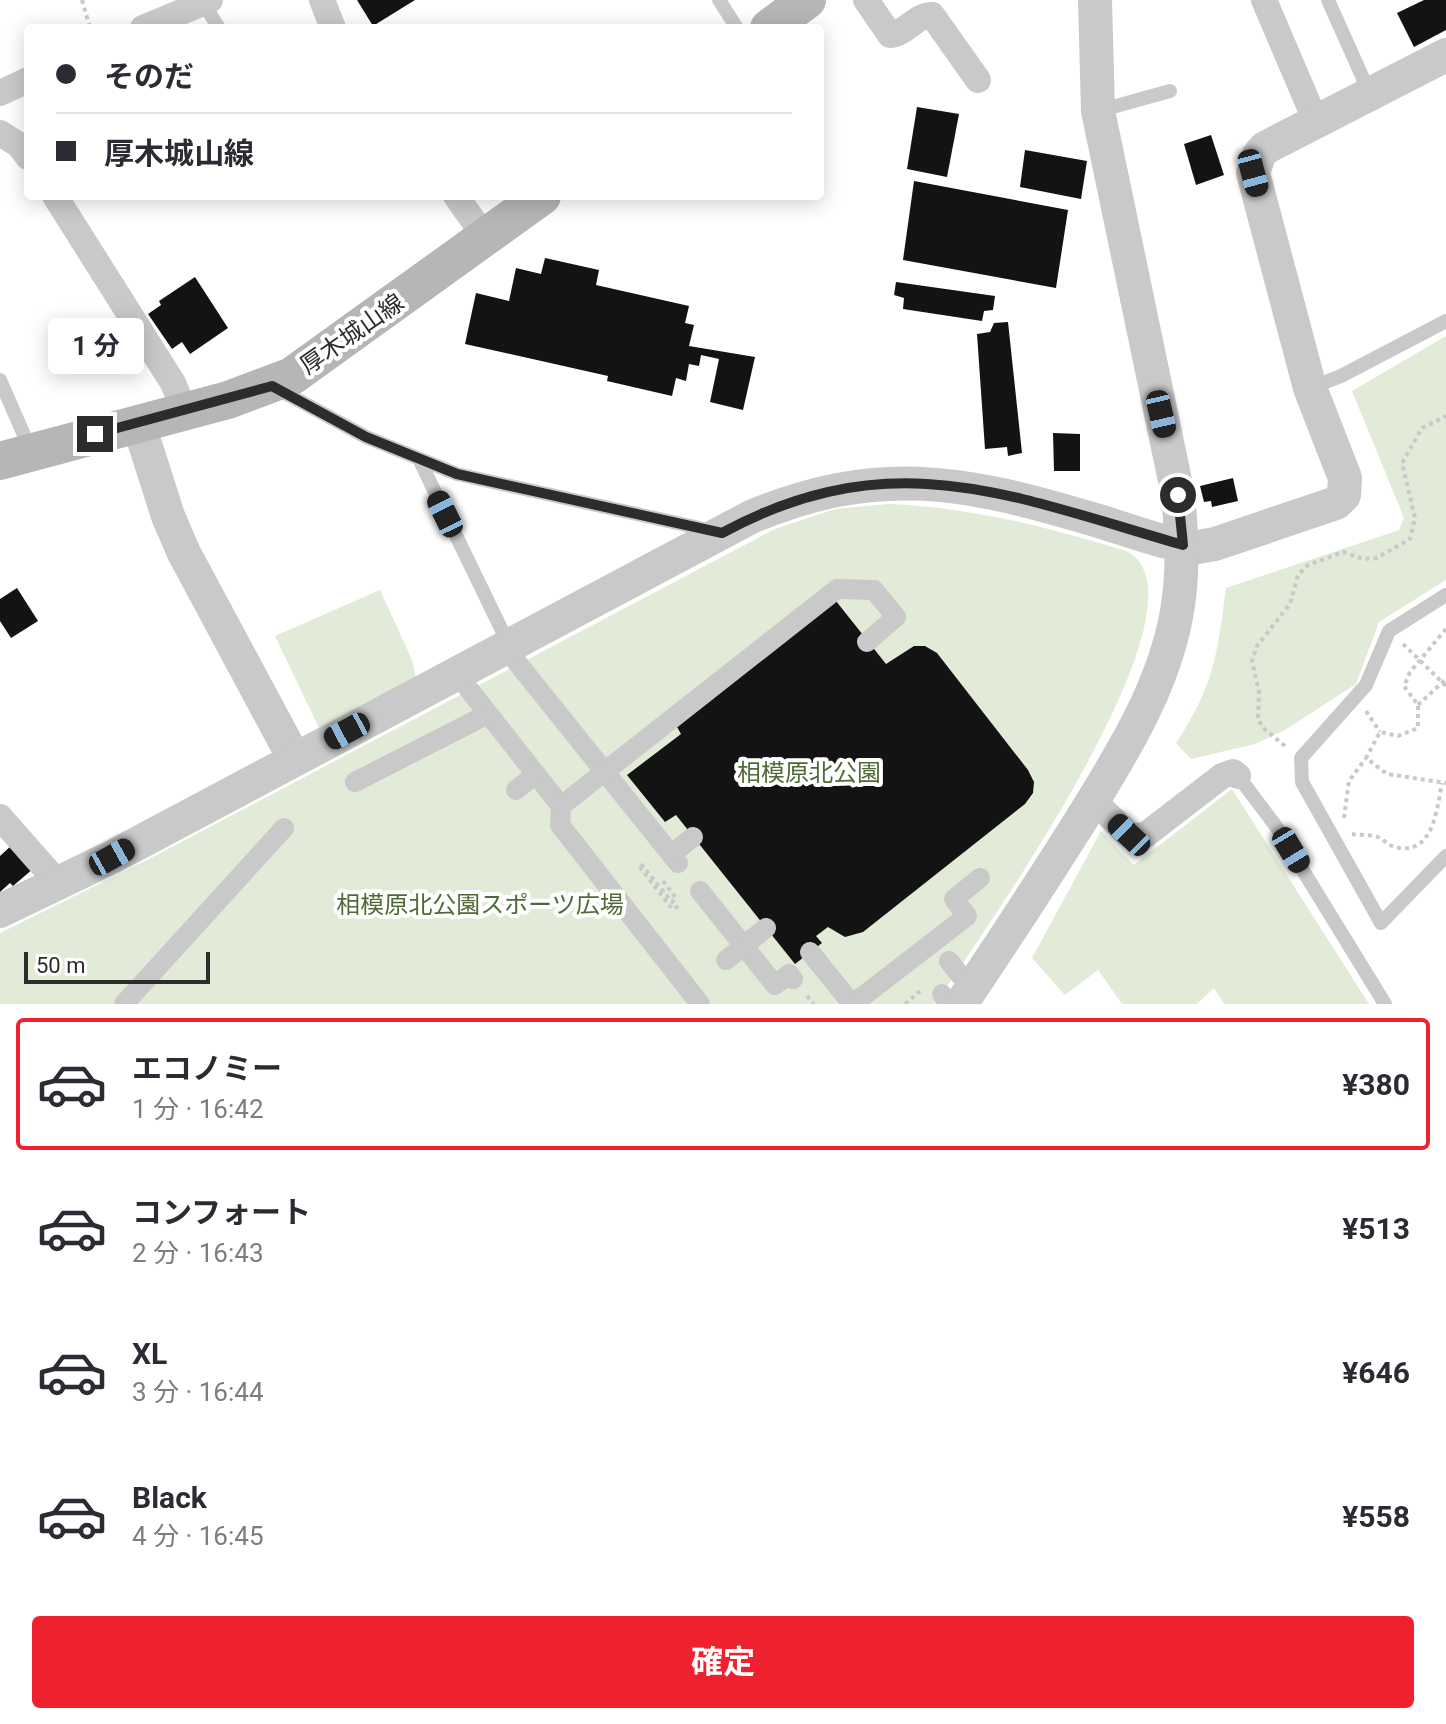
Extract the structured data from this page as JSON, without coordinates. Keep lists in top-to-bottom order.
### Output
{
  "streets": {
    "main road": ["厚木城山線"]
  },
  "parks": ["相模原北公園", "相模原北公園スポーツ広場"],
  "scale_bar": "50 m",
  "page": {
    "banner": ["そのだ", "厚木城山線"],
    "bubble": "1 分",
    "scale": "50 m",
    "list": [
      {
        "name": "エコノミー",
        "note": "1 分 · 16:42",
        "value": "¥380"
      },
      {
        "name": "コンフォート",
        "note": "2 分 · 16:43",
        "value": "¥513"
      },
      {
        "name": "XL",
        "note": "3 分 · 16:44",
        "value": "¥646"
      },
      {
        "name": "Black",
        "note": "4 分 · 16:45",
        "value": "¥558"
      }
    ],
    "buttons": "確定"
  }
}
